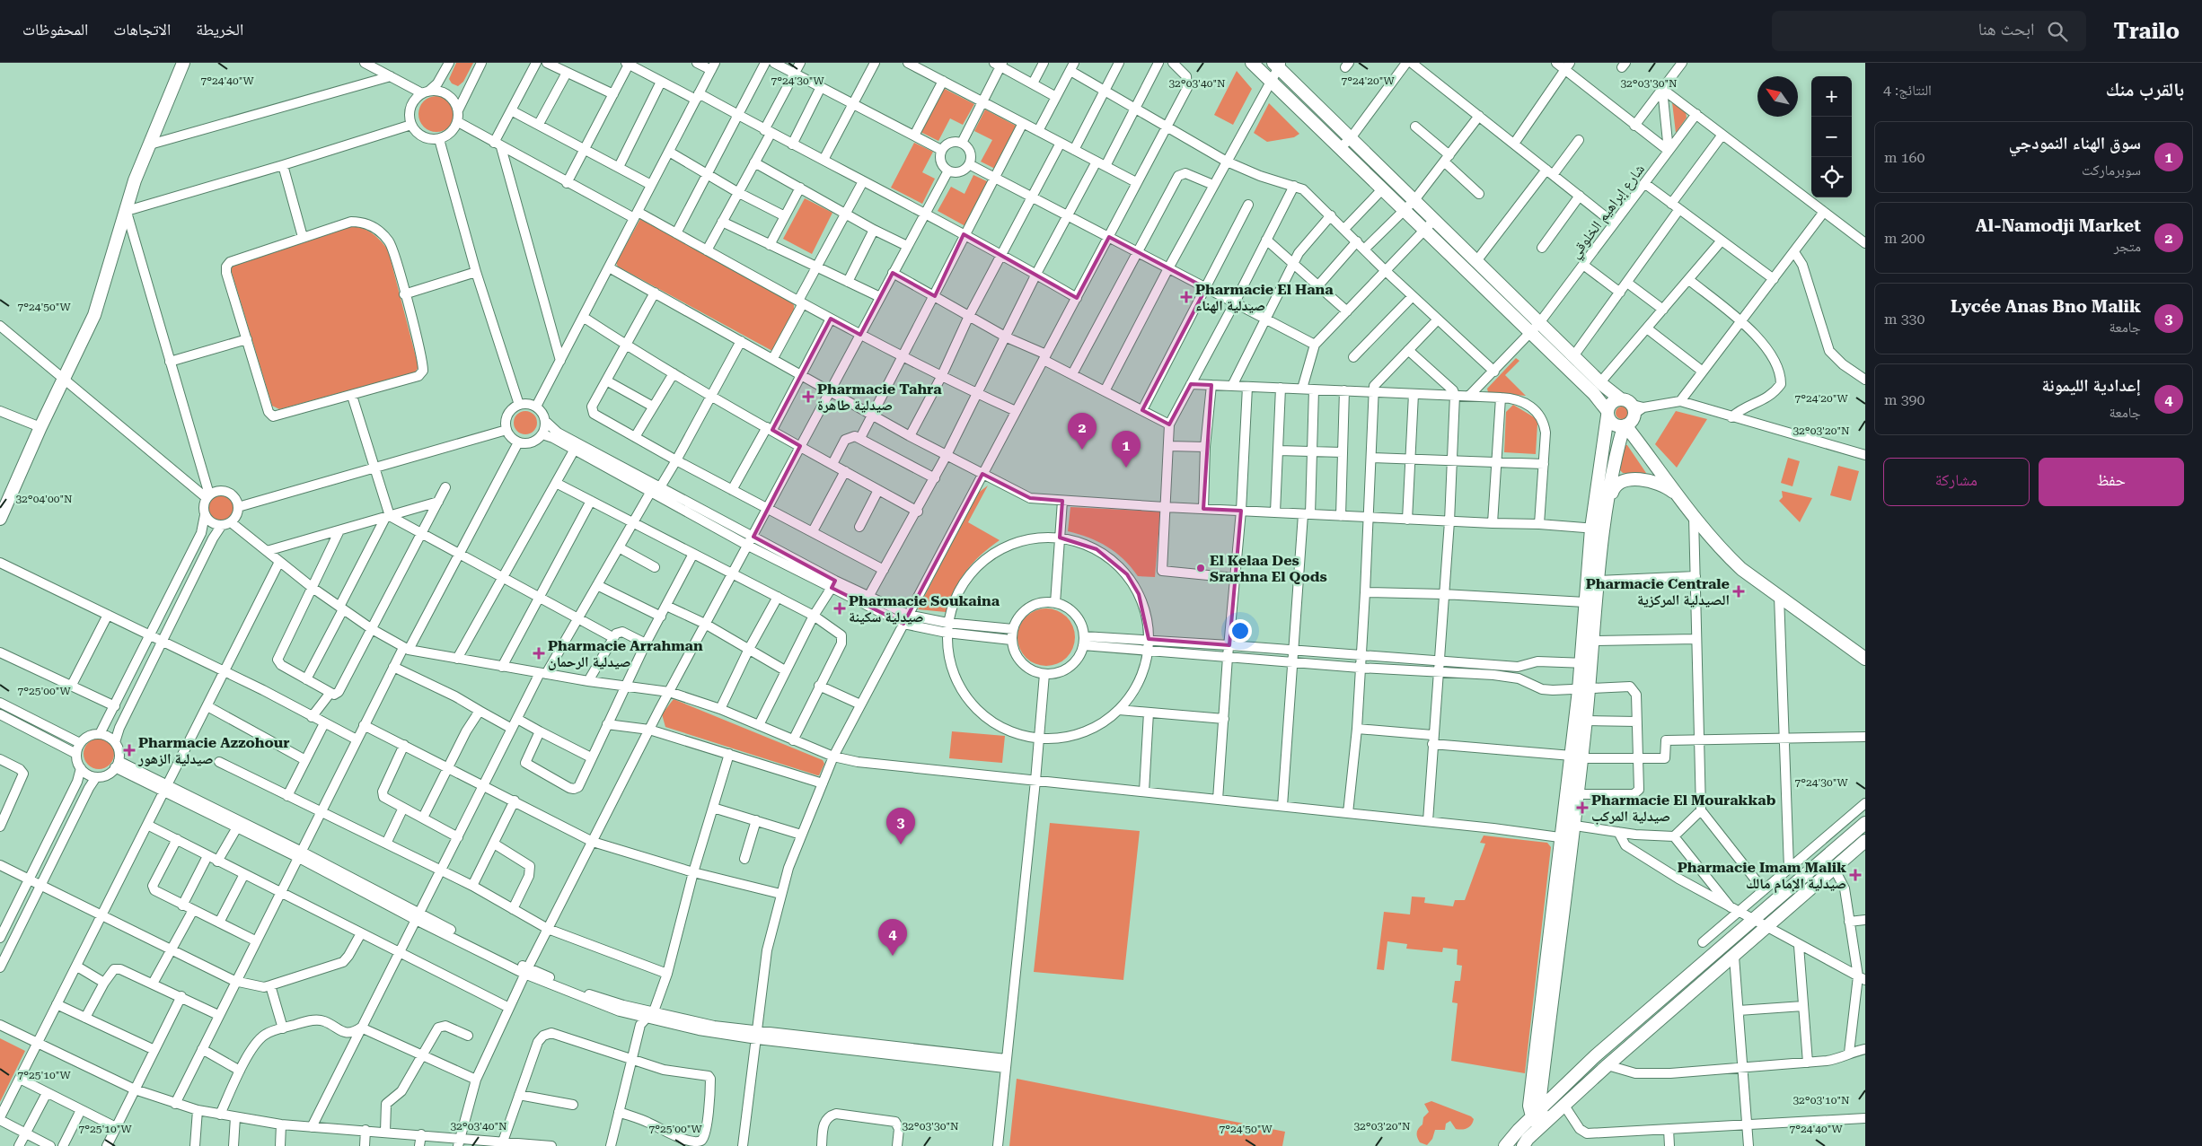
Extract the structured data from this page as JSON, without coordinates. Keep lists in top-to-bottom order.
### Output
{
  "streets": {
    "street": ["شارع إبراهيم الخلوقي"]
  },
  "places": {
    "health": [
      "Pharmacie El Hana صيدلية الهناء",
      "Pharmacie Tahra صيدلية طاهرة",
      "Pharmacie Centrale الصيدلية المركزية",
      "Pharmacie Soukaina صيدلية سكينة",
      "Pharmacie Arrahman صيدلية الرحمان",
      "Pharmacie Azzohour صيدلية الزهور",
      "Pharmacie El Mourakkab صيدلية المركب",
      "Pharmacie Imam Malik صيدلية الإمام مالك"
    ],
    "other": ["El Kelaa Des Srarhna El Qods"]
  },
  "north": "top left",
  "page": {
    "header": "Trailo",
    "search": "ابحث هنا",
    "nav": ["الخريطة", "الاتجاهات", "المحفوظات"],
    "heading": ["بالقرب منك", "النتائج: 4"],
    "map_buttons": ["+", "−"],
    "list": [
      {
        "mark": "1",
        "name": "سوق الهناء النمودجي",
        "note": "سوبرماركت",
        "value": "160 m"
      },
      {
        "mark": "2",
        "name": "Al-Namodji Market",
        "note": "متجر",
        "value": "200 m"
      },
      {
        "mark": "3",
        "name": "Lycée Anas Bno Malik",
        "note": "جامعة",
        "value": "330 m"
      },
      {
        "mark": "4",
        "name": "إعدادية الليمونة",
        "note": "جامعة",
        "value": "390 m"
      }
    ],
    "pins": [
      "2",
      "1",
      "3",
      "4"
    ],
    "buttons": ["حفظ", "مشاركة"]
  },
  "coordinates": [
    "7°24'40\"W",
    "7°24'30\"W",
    "7°24'20\"W",
    "32°03'40\"N",
    "32°03'30\"N",
    "7°24'50\"W",
    "32°03'20\"N",
    "32°04'00\"N",
    "7°25'00\"W",
    "7°25'10\"W",
    "32°03'10\"N"
  ]
}
